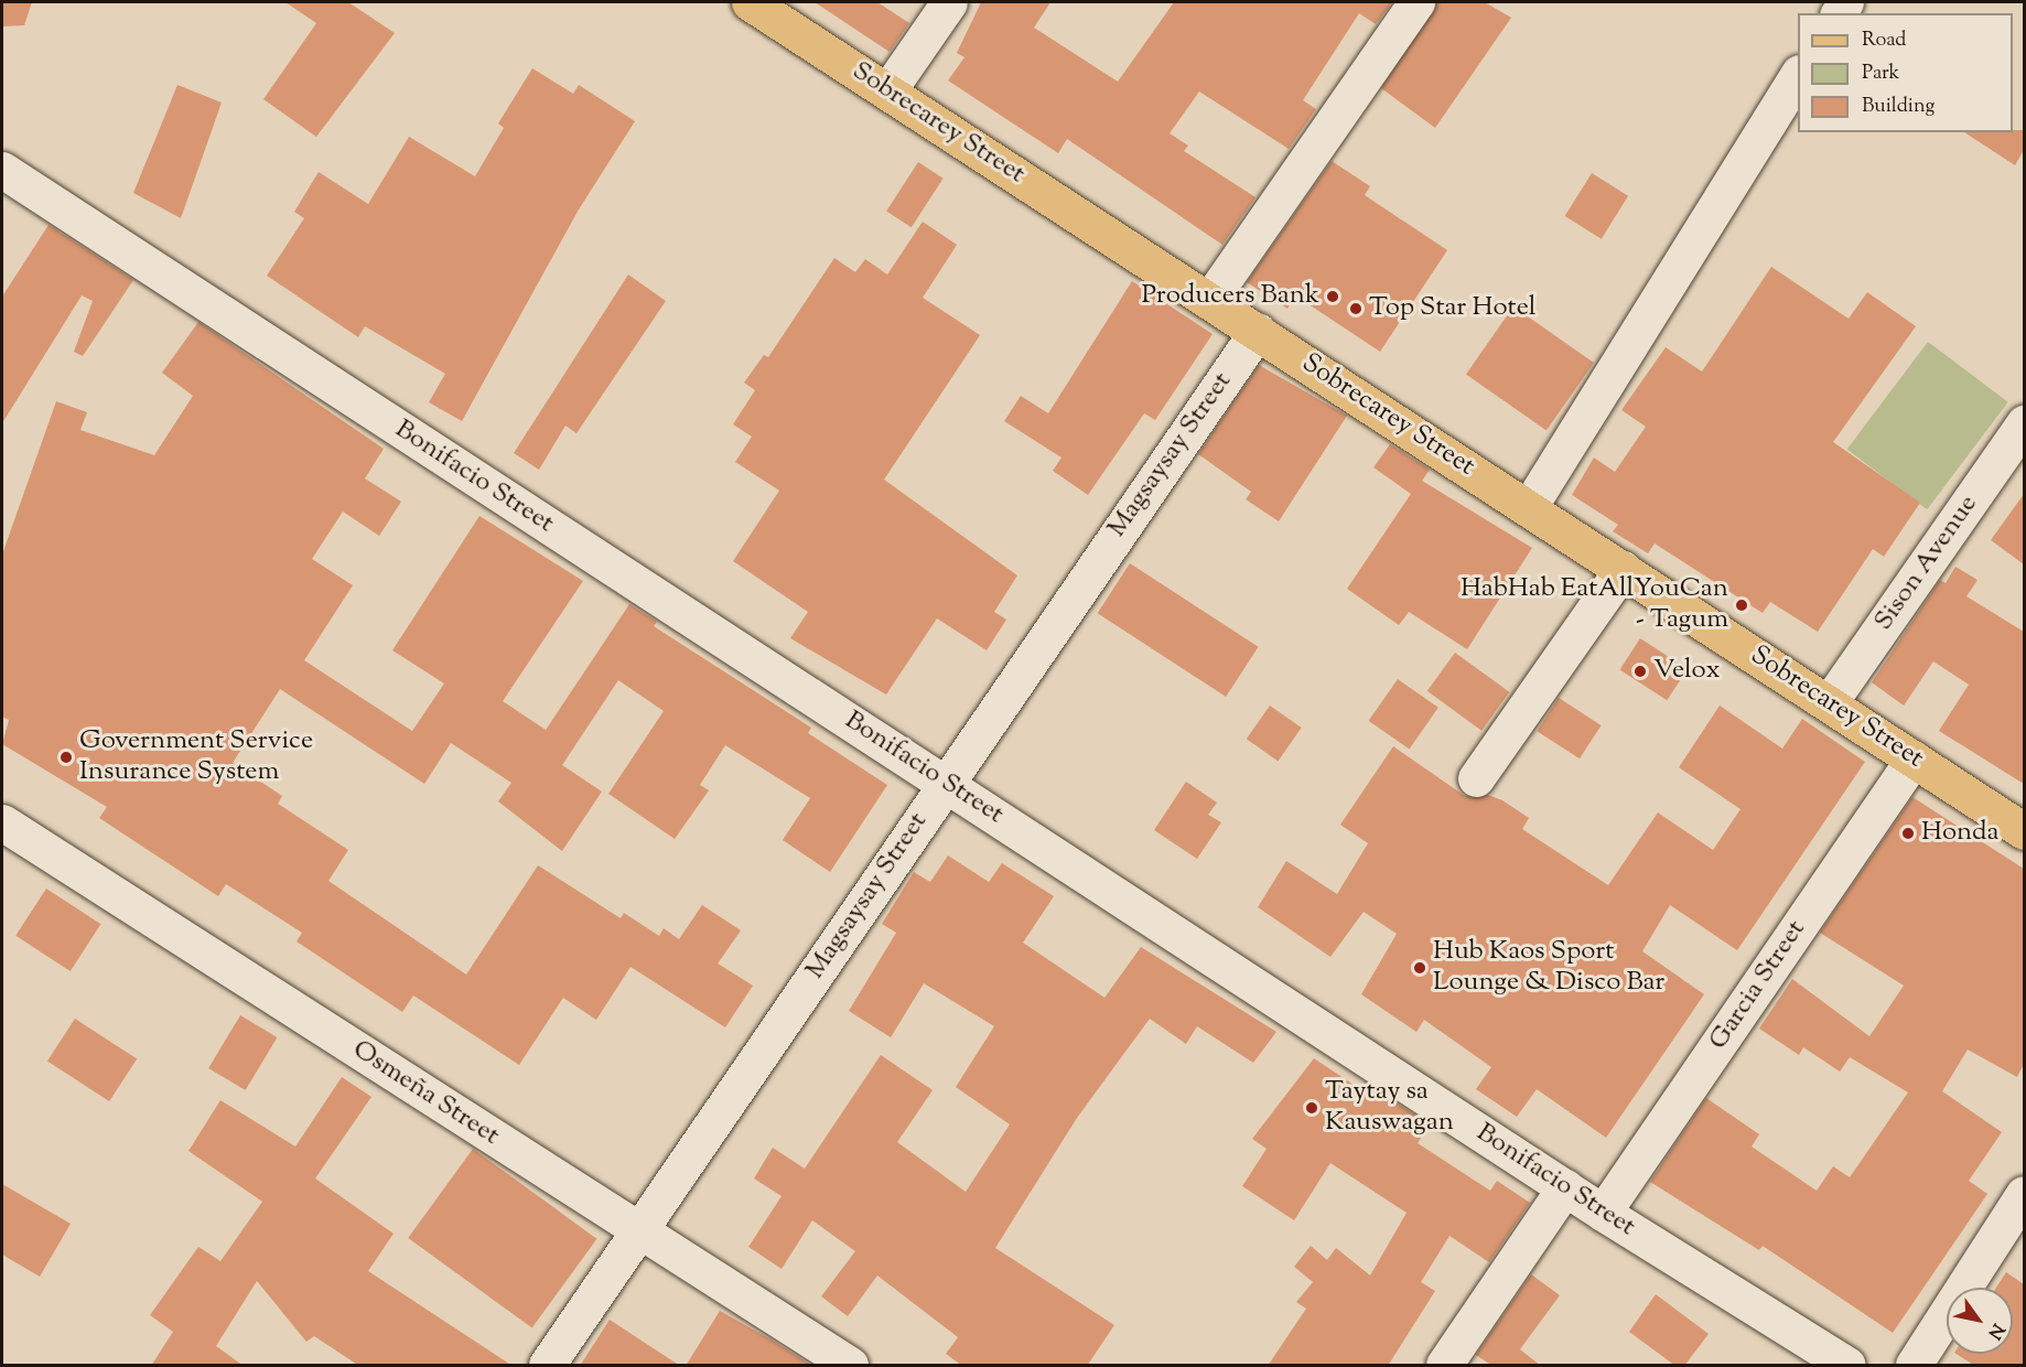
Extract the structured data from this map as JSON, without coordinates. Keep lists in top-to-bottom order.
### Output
{
  "streets": {
    "main road": ["Sobrecarey Street"],
    "street": [
      "Magsaysay Street",
      "Bonifacio Street",
      "Sison Avenue",
      "Garcia Street",
      "Osmeña Street"
    ]
  },
  "crossings": [
    ["Sobrecarey Street", "Magsaysay Street"],
    ["Sobrecarey Street", "Sison Avenue"],
    ["Sobrecarey Street", "Garcia Street"],
    ["Magsaysay Street", "Bonifacio Street"],
    ["Magsaysay Street", "Osmeña Street"],
    ["Bonifacio Street", "Garcia Street"]
  ],
  "places": [
    "Producers Bank",
    "Top Star Hotel",
    "HabHab EatAllYouCan - Tagum",
    "Velox",
    "Government Service Insurance System",
    "Honda",
    "Hub Kaos Sport Lounge & Disco Bar",
    "Taytay sa Kauswagan"
  ],
  "legend": ["Road", "Park", "Building"],
  "north": "bottom right"
}
